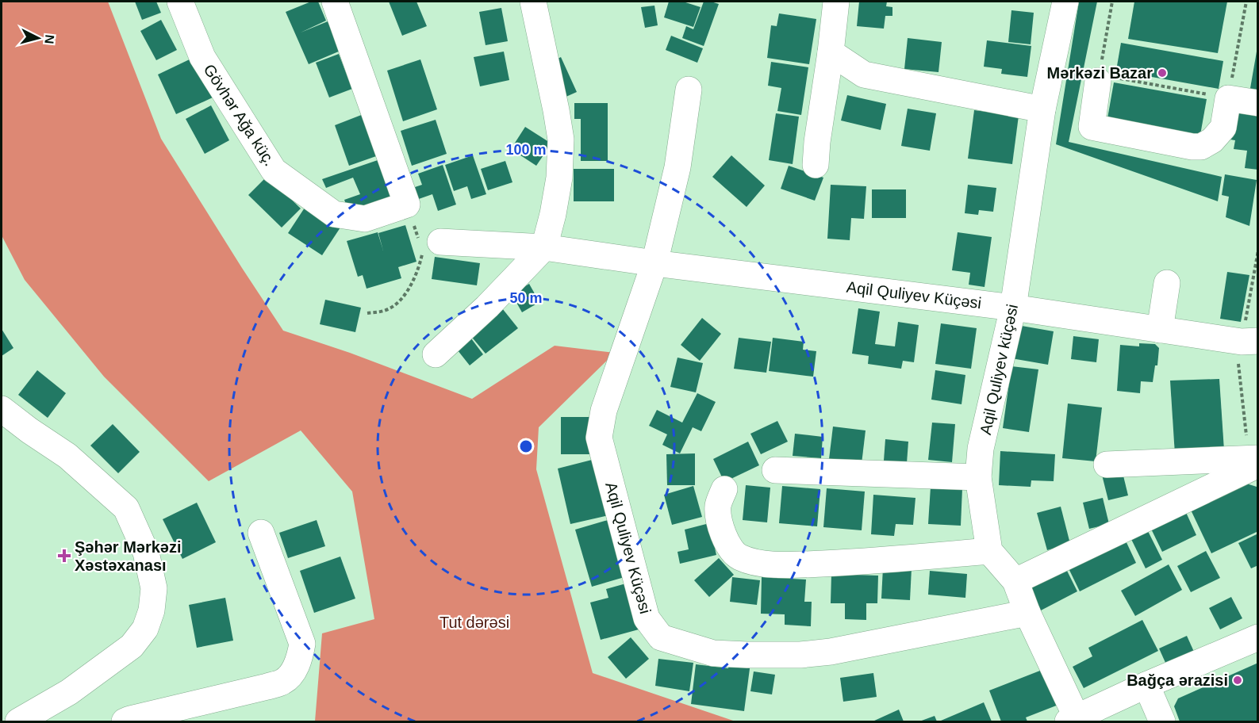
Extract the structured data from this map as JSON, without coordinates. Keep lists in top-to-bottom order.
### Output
{
  "streets": {
    "street": ["Gövhər Ağa küç.", "Aqil Quliyev Küçəsi", "Aqil Quliyev küçəsi"]
  },
  "crossings": [
    ["Aqil Quliyev Küçəsi", "Aqil Quliyev küçəsi"]
  ],
  "parks": ["Tut dərəsi"],
  "places": {
    "other": ["Mərkəzi Bazar", "Bağça ərazisi"],
    "health": ["Şəhər Mərkəzi Xəstəxanası"]
  },
  "north": "right",
  "rings": ["100 m", "50 m"]
}
